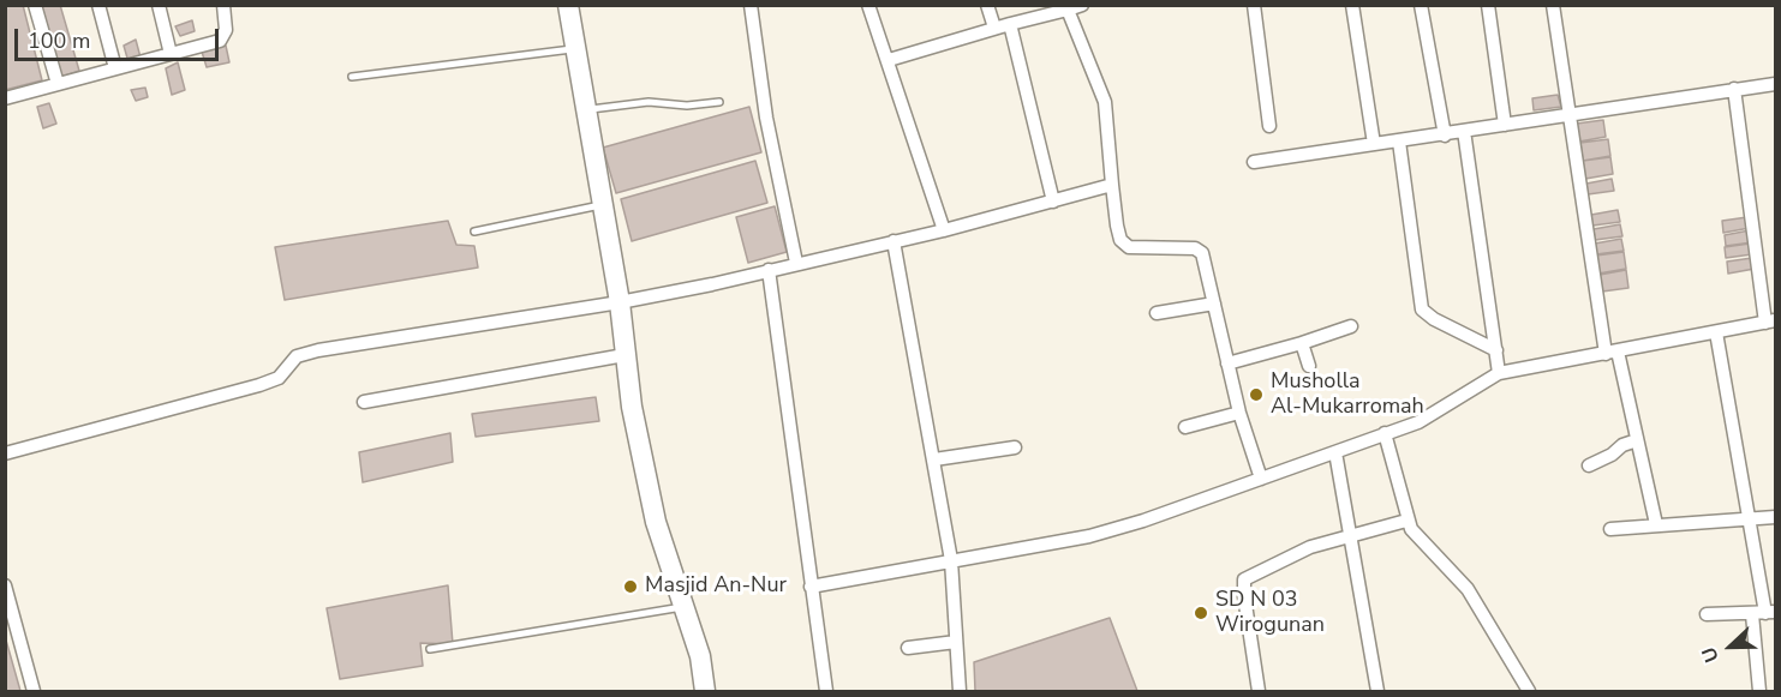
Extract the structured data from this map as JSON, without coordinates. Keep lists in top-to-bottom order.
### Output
{
  "places": ["Musholla Al-Mukarromah", "Masjid An-Nur", "SD N 03 Wirogunan"],
  "scale_bar": "100 m",
  "north": "left"
}
